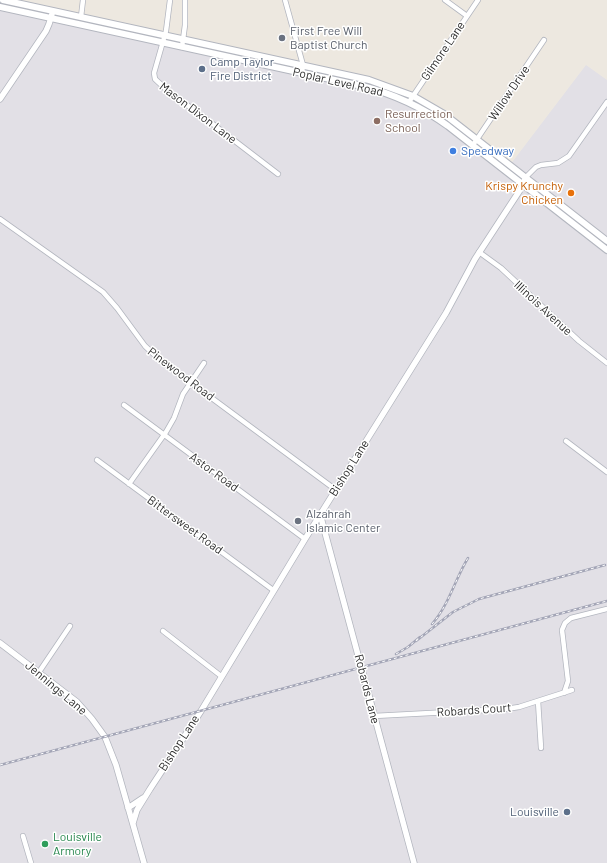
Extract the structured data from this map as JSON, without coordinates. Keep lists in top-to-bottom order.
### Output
{
  "streets": {
    "main road": ["Poplar Level Road"],
    "street": [
      "Gilmore Lane",
      "Willow Drive",
      "Mason Dixon Lane",
      "Illinois Avenue",
      "Pinewood Road",
      "Bishop Lane",
      "Astor Road",
      "Bittersweet Road",
      "Jennings Lane",
      "Robards Lane",
      "Robards Court"
    ]
  },
  "crossings": [
    ["Gilmore Lane", "Poplar Level Road"],
    ["Poplar Level Road", "Willow Drive"],
    ["Poplar Level Road", "Mason Dixon Lane"],
    ["Poplar Level Road", "Bishop Lane"],
    ["Illinois Avenue", "Bishop Lane"],
    ["Pinewood Road", "Bishop Lane"],
    ["Bishop Lane", "Astor Road"],
    ["Bishop Lane", "Bittersweet Road"],
    ["Bishop Lane", "Jennings Lane"],
    ["Bishop Lane", "Robards Lane"],
    ["Robards Lane", "Robards Court"]
  ],
  "places": [
    "First Free Will Baptist Church",
    "Camp Taylor Fire District",
    "Resurrection School",
    "Speedway",
    "Krispy Krunchy Chicken",
    "Alzahrah Islamic Center",
    "Louisville",
    "Louisville Armory"
  ]
}
